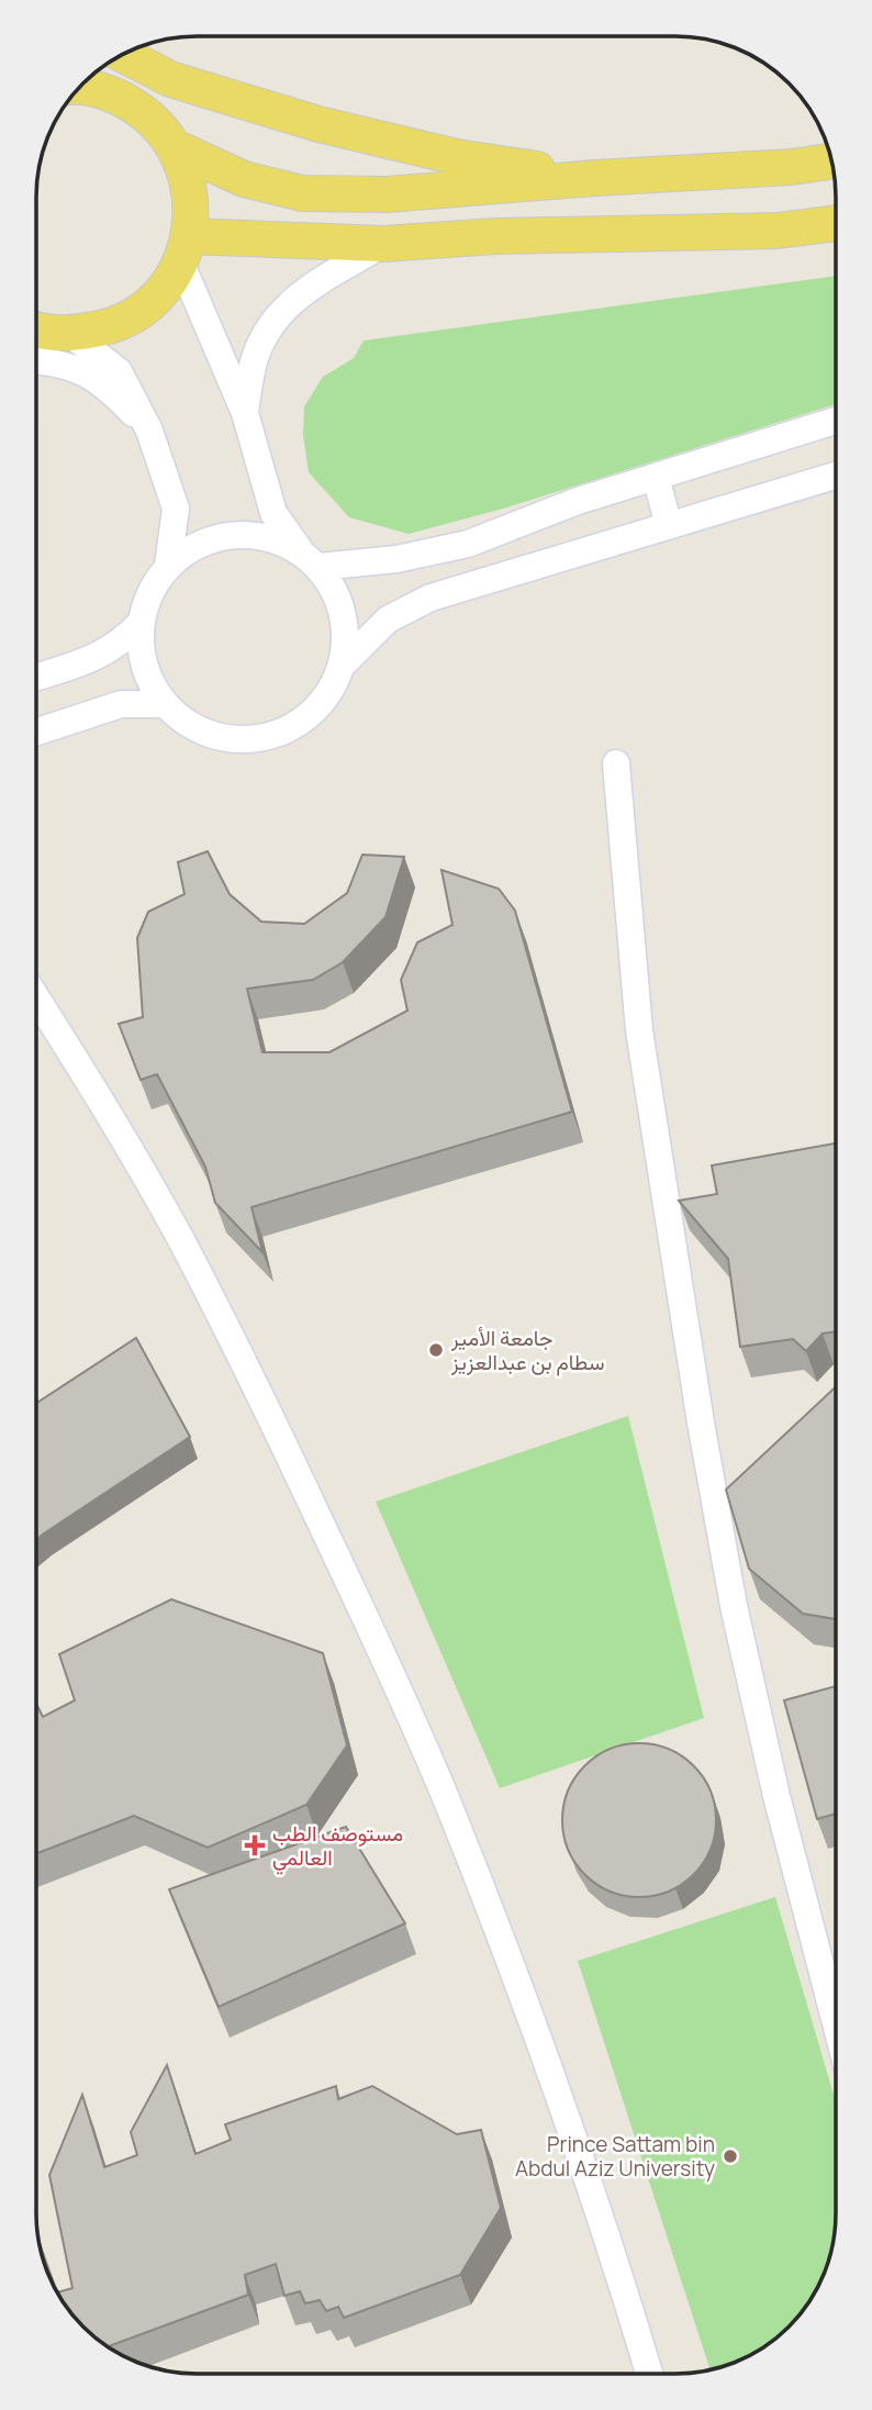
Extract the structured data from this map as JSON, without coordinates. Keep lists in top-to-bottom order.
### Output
{
  "places": {
    "other": ["جامعة الأمير سطام بن عبدالعزيز", "Prince Sattam bin Abdul Aziz University"],
    "health": ["مستوصف الطب العالمي"]
  }
}
